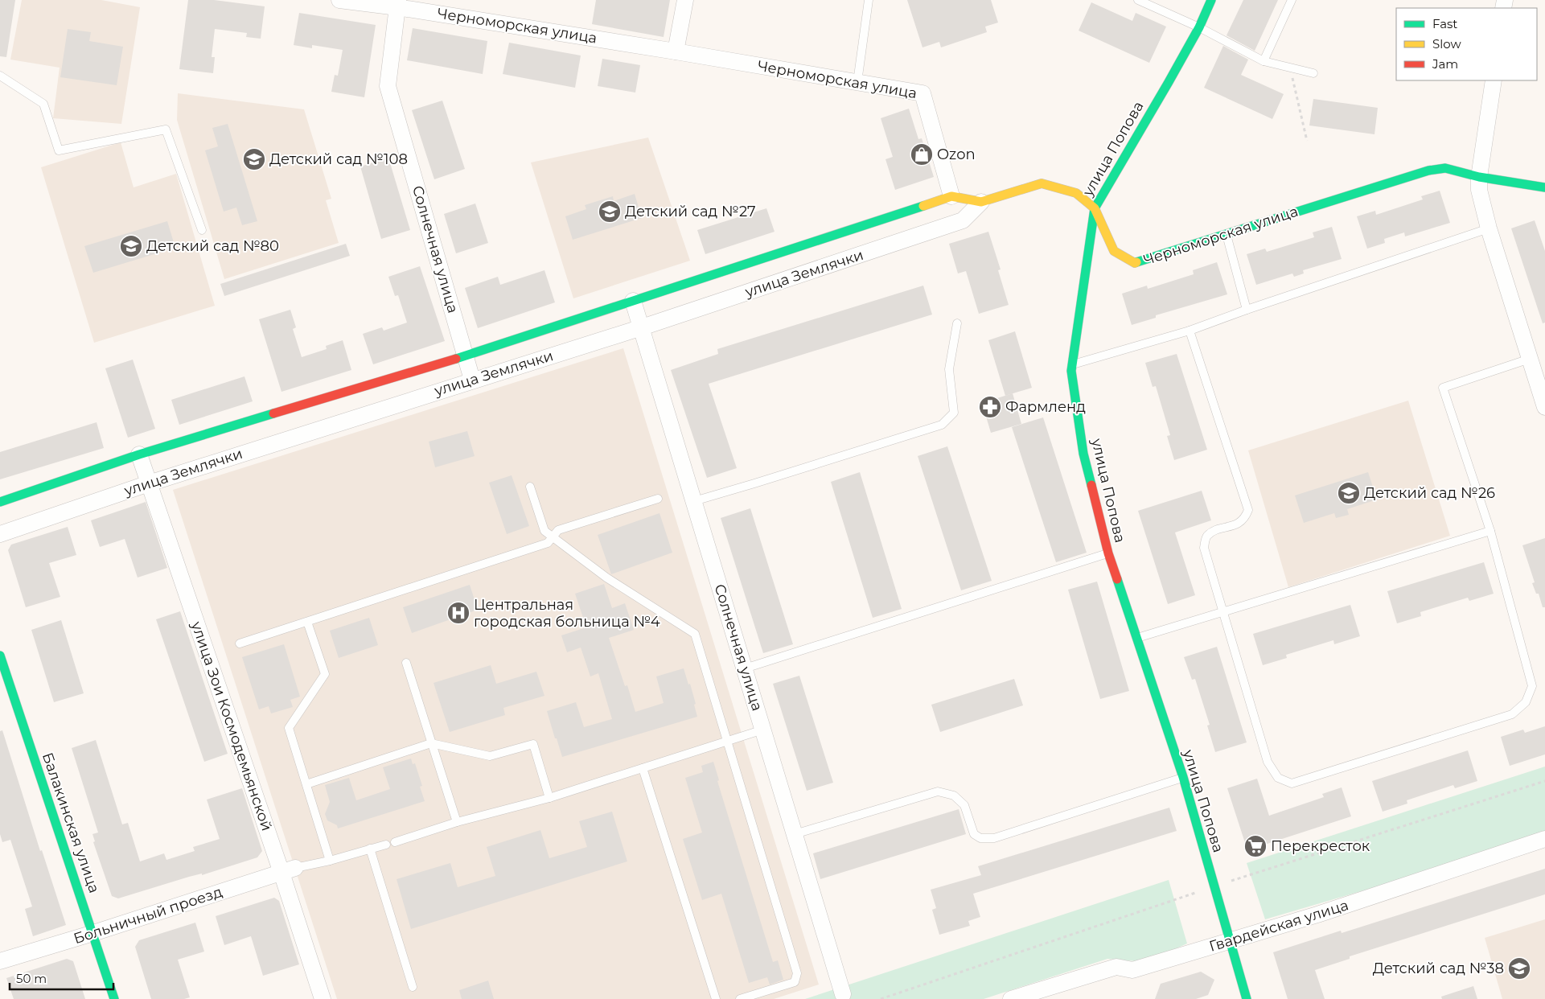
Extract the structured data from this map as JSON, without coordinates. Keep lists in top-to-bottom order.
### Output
{
  "streets": {
    "street": [
      "Черноморская улица",
      "улица Попова",
      "Солнечная улица",
      "улица Землячки",
      "улица Зои Космодемьянской",
      "Балакинская улица",
      "Больничный проезд",
      "Гвардейская улица"
    ]
  },
  "crossings": [
    ["Черноморская улица", "улица Попова"],
    ["Черноморская улица", "Солнечная улица"],
    ["Черноморская улица", "улица Землячки"],
    ["улица Попова", "Гвардейская улица"],
    ["Солнечная улица", "улица Землячки"],
    ["улица Землячки", "улица Зои Космодемьянской"],
    ["улица Зои Космодемьянской", "Больничный проезд"],
    ["Балакинская улица", "Больничный проезд"]
  ],
  "places": {
    "shop": ["Ozon"],
    "school or university": [
      "Детский сад №108",
      "Детский сад №27",
      "Детский сад №80",
      "Детский сад №26",
      "Детский сад №38"
    ],
    "pharmacy": ["Фармленд"],
    "hospital": ["Центральная городская больница №4"],
    "supermarket": ["Перекресток"]
  },
  "legend": ["Fast", "Slow", "Jam"],
  "scale_bar": "50 m"
}
